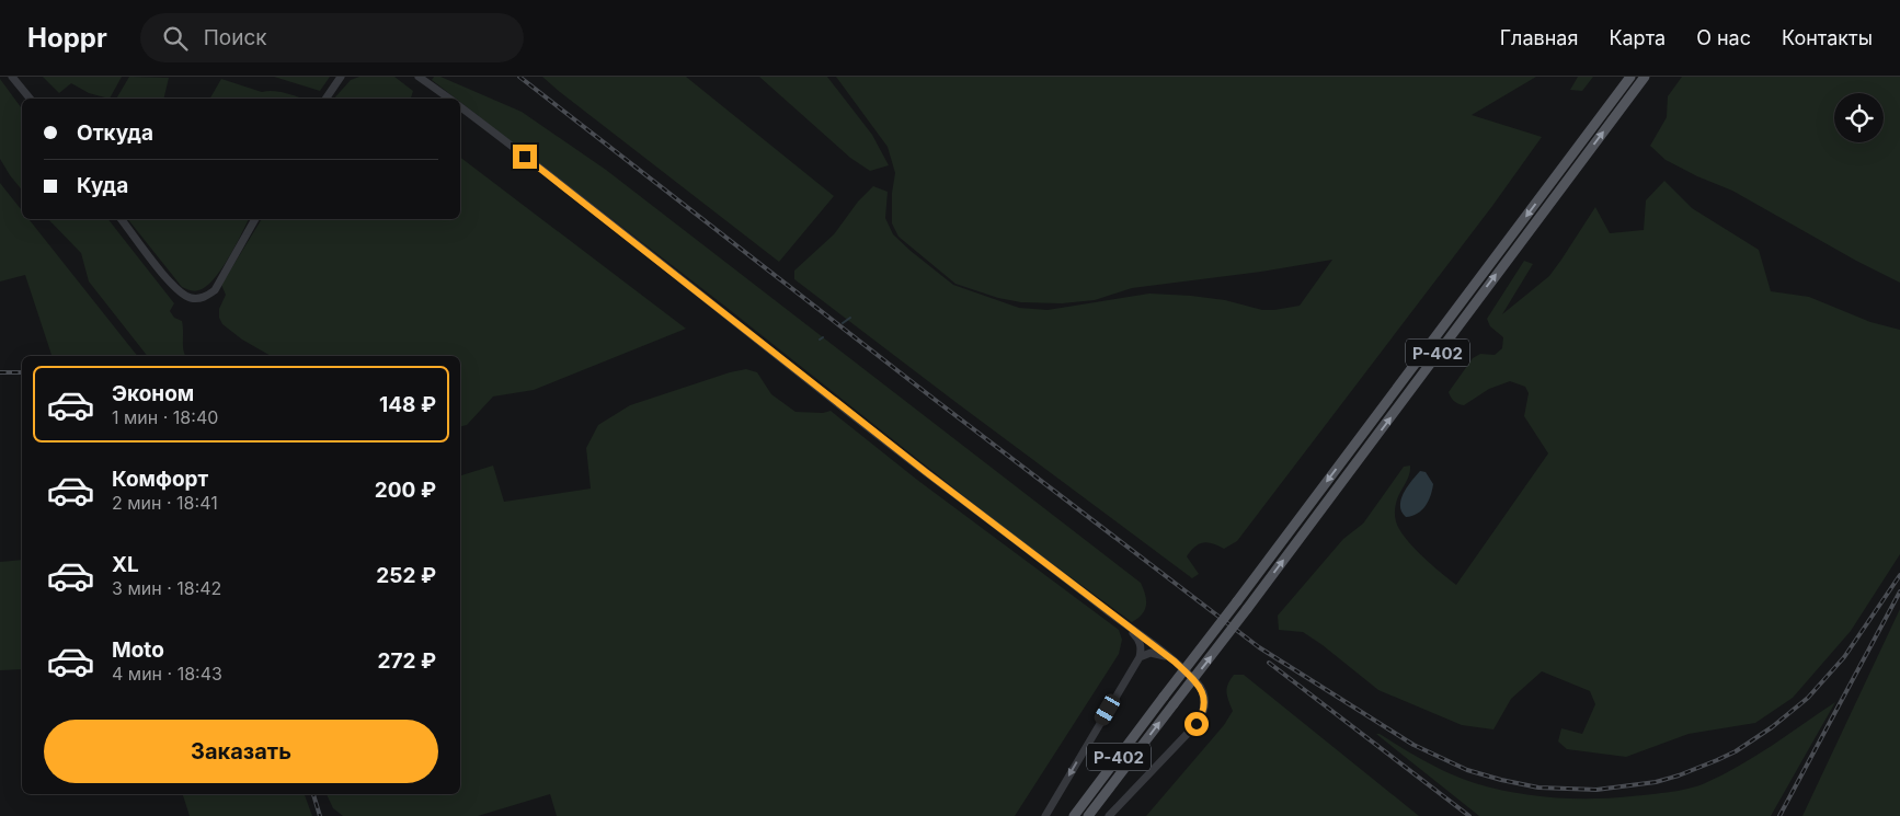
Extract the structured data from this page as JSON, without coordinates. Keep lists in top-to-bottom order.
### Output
{
  "streets": {
    "main road": ["Р-402"]
  },
  "page": {
    "header": "Hoppr",
    "search": "Поиск",
    "nav": [
      "Главная",
      "Карта",
      "О нас",
      "Контакты"
    ],
    "banner": ["Откуда", "Куда"],
    "list": [
      {
        "name": "Эконом",
        "note": "1 мин · 18:40",
        "value": "148 ₽"
      },
      {
        "name": "Комфорт",
        "note": "2 мин · 18:41",
        "value": "200 ₽"
      },
      {
        "name": "XL",
        "note": "3 мин · 18:42",
        "value": "252 ₽"
      },
      {
        "name": "Moto",
        "note": "4 мин · 18:43",
        "value": "272 ₽"
      }
    ],
    "buttons": "Заказать"
  }
}
